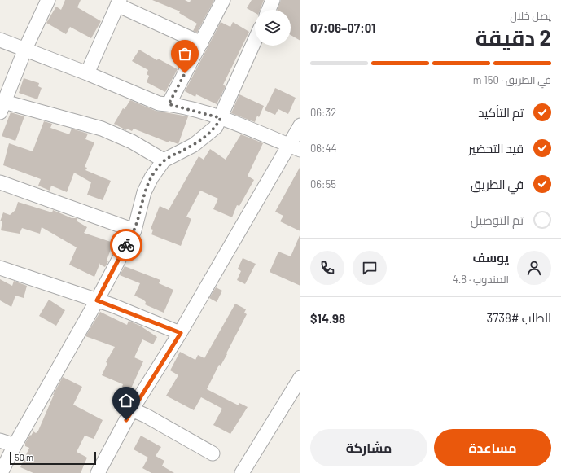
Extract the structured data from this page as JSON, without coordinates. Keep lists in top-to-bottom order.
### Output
{
  "scale_bar": "50 m",
  "page": {
    "heading": ["2 دقيقة", "يصل خلال", "07:01–07:06"],
    "panel": [
      "يوسف",
      "المندوب · 4.8",
      "الطلب #3738",
      "$14.98"
    ],
    "bar": "في الطريق · 150 m",
    "list": [
      ["تم التأكيد", "06:32"],
      ["قيد التحضير", "06:44"],
      ["في الطريق", "06:55"],
      "تم التوصيل"
    ],
    "buttons": ["مساعدة", "مشاركة"],
    "scale": "50 m"
  }
}
